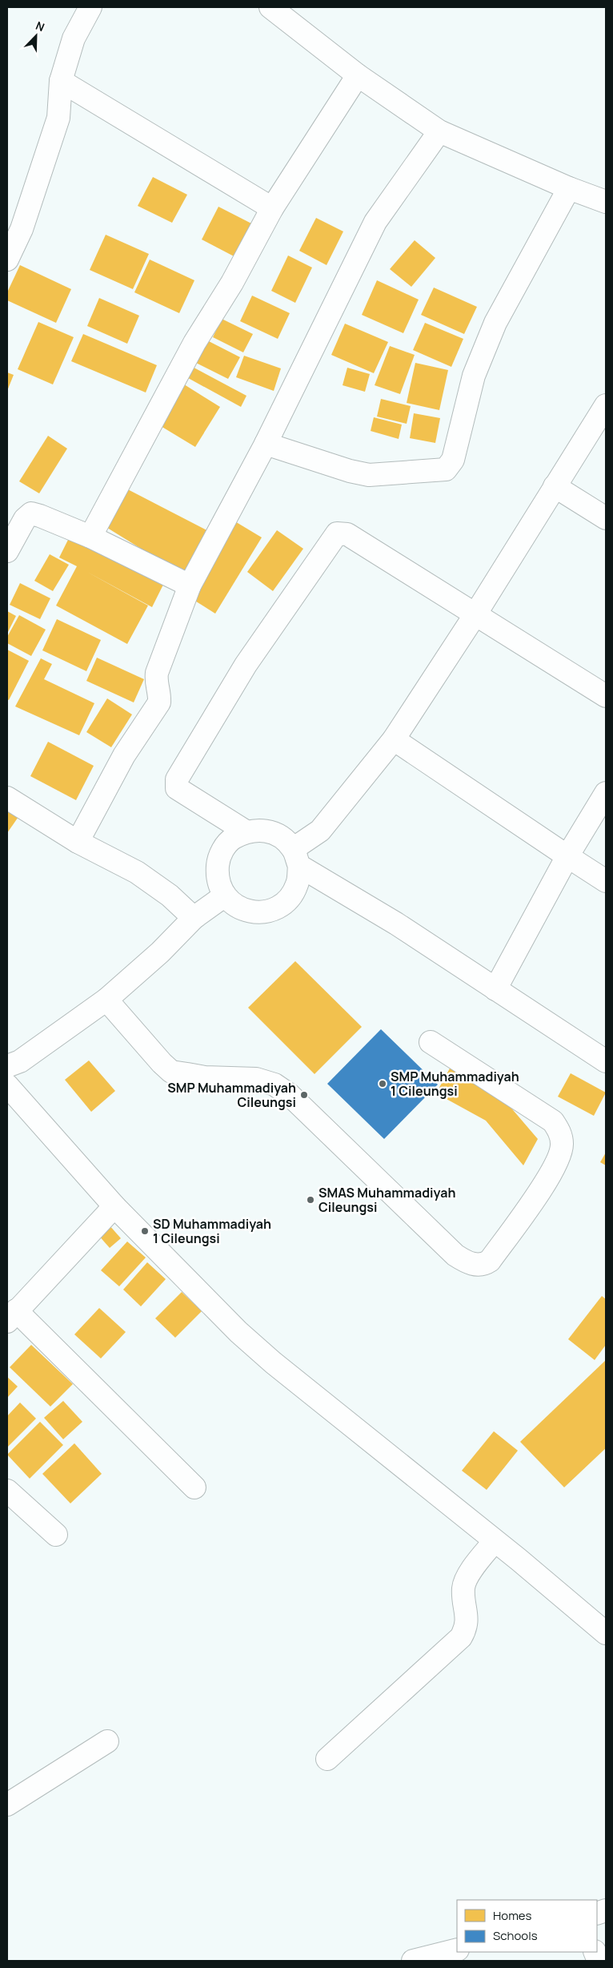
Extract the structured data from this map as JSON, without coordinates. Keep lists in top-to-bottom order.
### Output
{
  "places": [
    "SMP Muhammadiyah 1 Cileungsi",
    "SMP Muhammadiyah Cileungsi",
    "SMAS Muhammadiyah Cileungsi",
    "SD Muhammadiyah 1 Cileungsi"
  ],
  "legend": ["Homes", "Schools"],
  "north": "top right"
}
